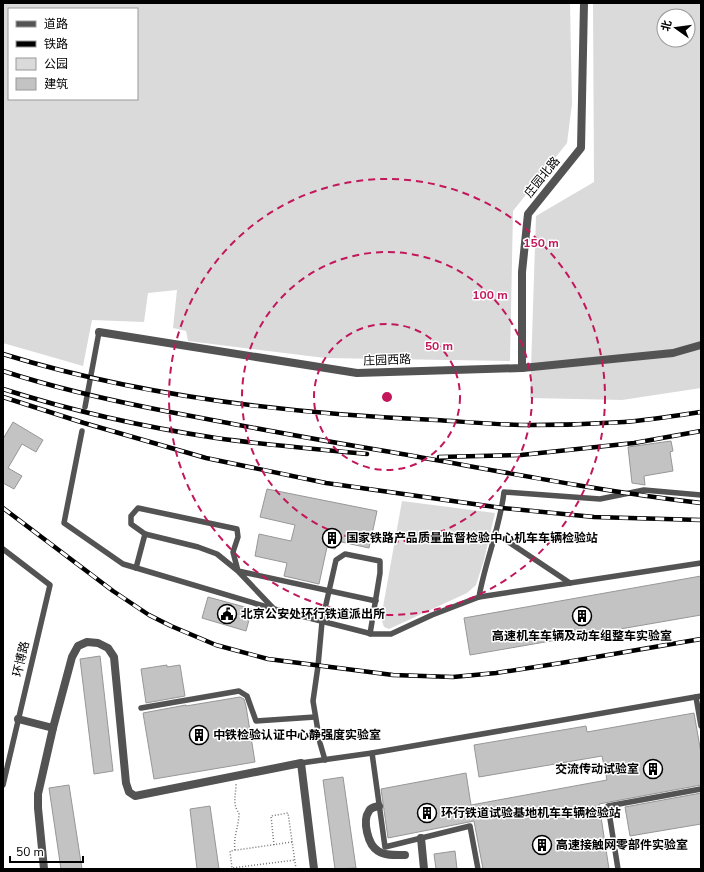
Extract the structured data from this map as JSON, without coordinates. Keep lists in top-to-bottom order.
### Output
{
  "streets": {
    "street": ["庄园北路", "庄园西路"],
    "lane": ["环博路"]
  },
  "crossings": [
    ["庄园北路", "庄园西路"]
  ],
  "places": {
    "building": [
      "国家铁路产品质量监督检验中心机车车辆检验站",
      "高速机车车辆及动车组整车实验室",
      "中铁检验认证中心静强度实验室",
      "交流传动试验室",
      "环行铁道试验基地机车车辆检验站",
      "高速接触网零部件实验室"
    ],
    "public building": ["北京公安处环行铁道派出所"]
  },
  "legend": [
    "道路",
    "铁路",
    "公园",
    "建筑"
  ],
  "scale_bar": "50 m",
  "north": "left",
  "rings": ["150 m", "100 m", "50 m"]
}
